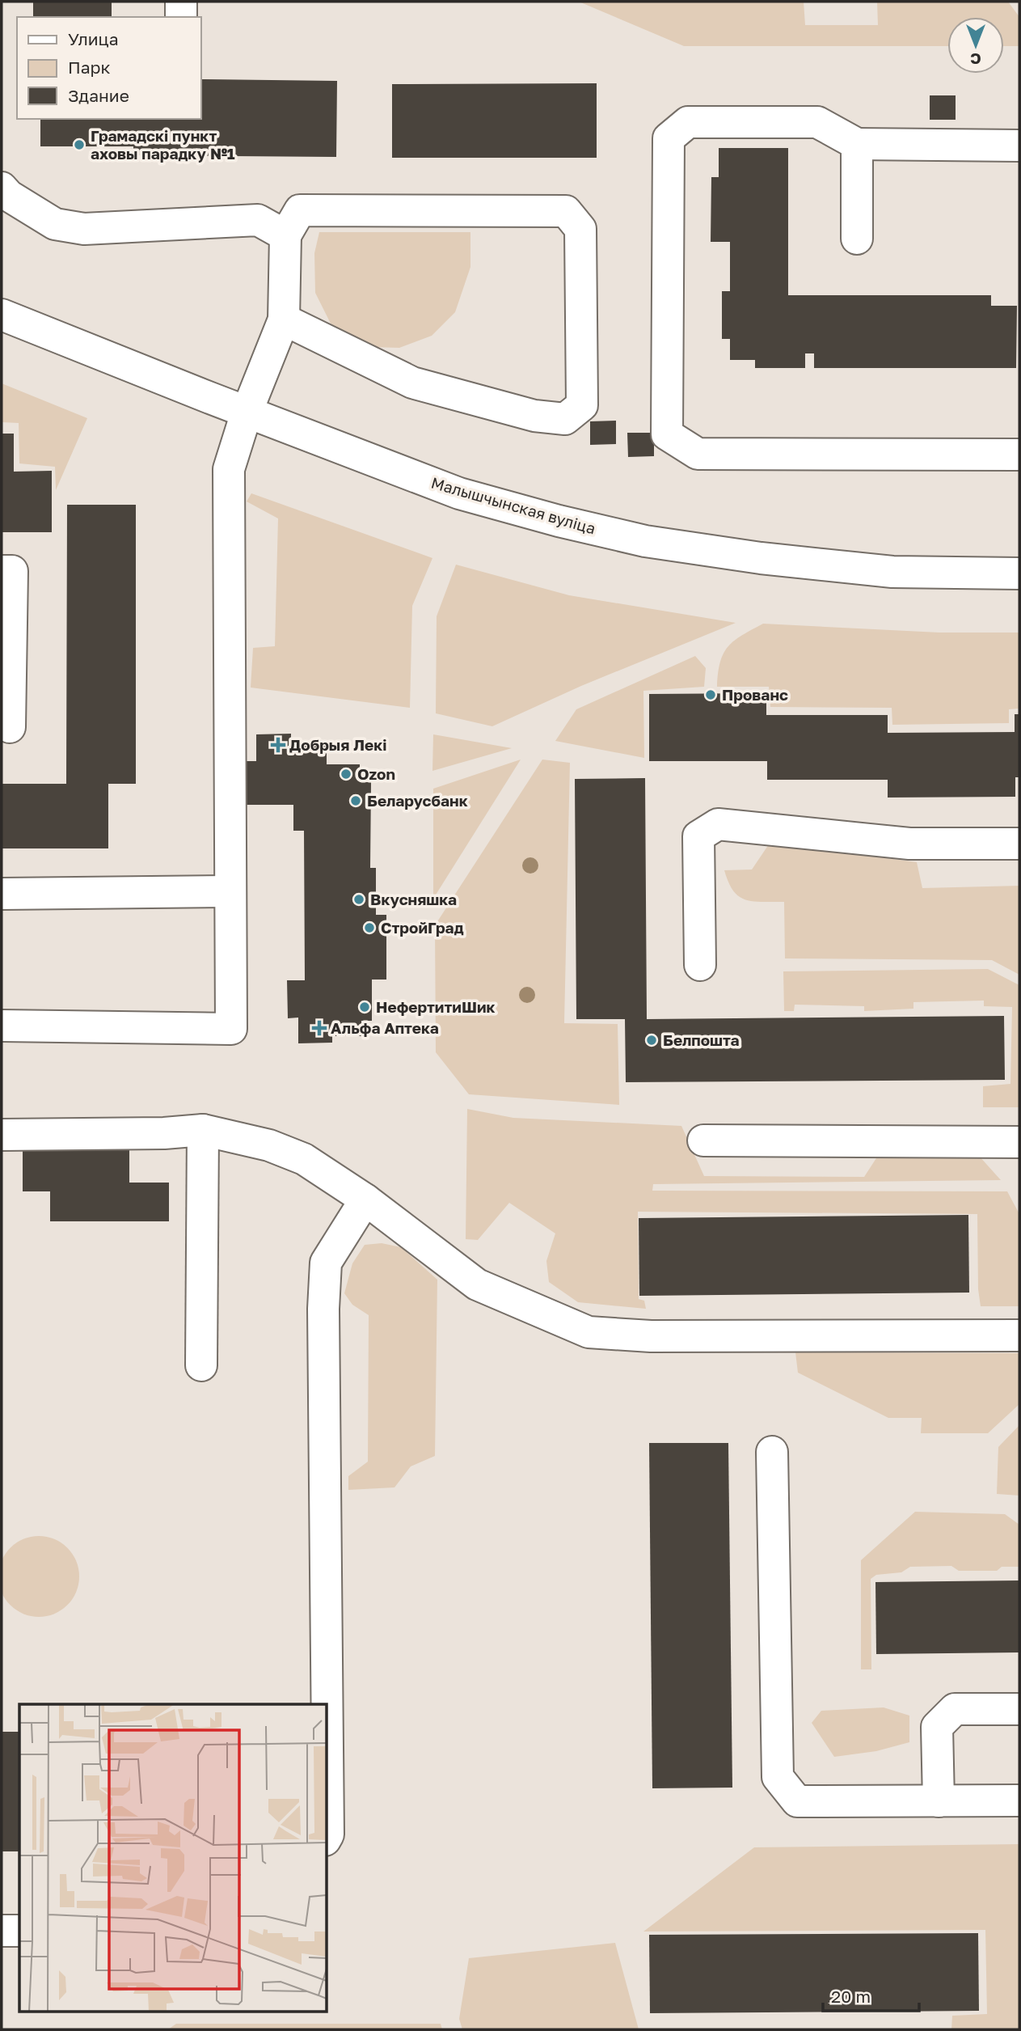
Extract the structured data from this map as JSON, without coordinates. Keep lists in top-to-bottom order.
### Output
{
  "streets": {
    "street": ["Малышчынская вуліца"]
  },
  "places": {
    "other": [
      "Грамадскі пункт аховы парадку №1",
      "Прованс",
      "Ozon",
      "Беларусбанк",
      "Вкусняшка",
      "СтройГрад",
      "НефертитиШик",
      "Белпошта"
    ],
    "health": ["Добрыя Лекі", "Альфа Аптека"]
  },
  "legend": ["Улица", "Парк", "Здание"],
  "scale_bar": "20 m",
  "north": "bottom"
}
